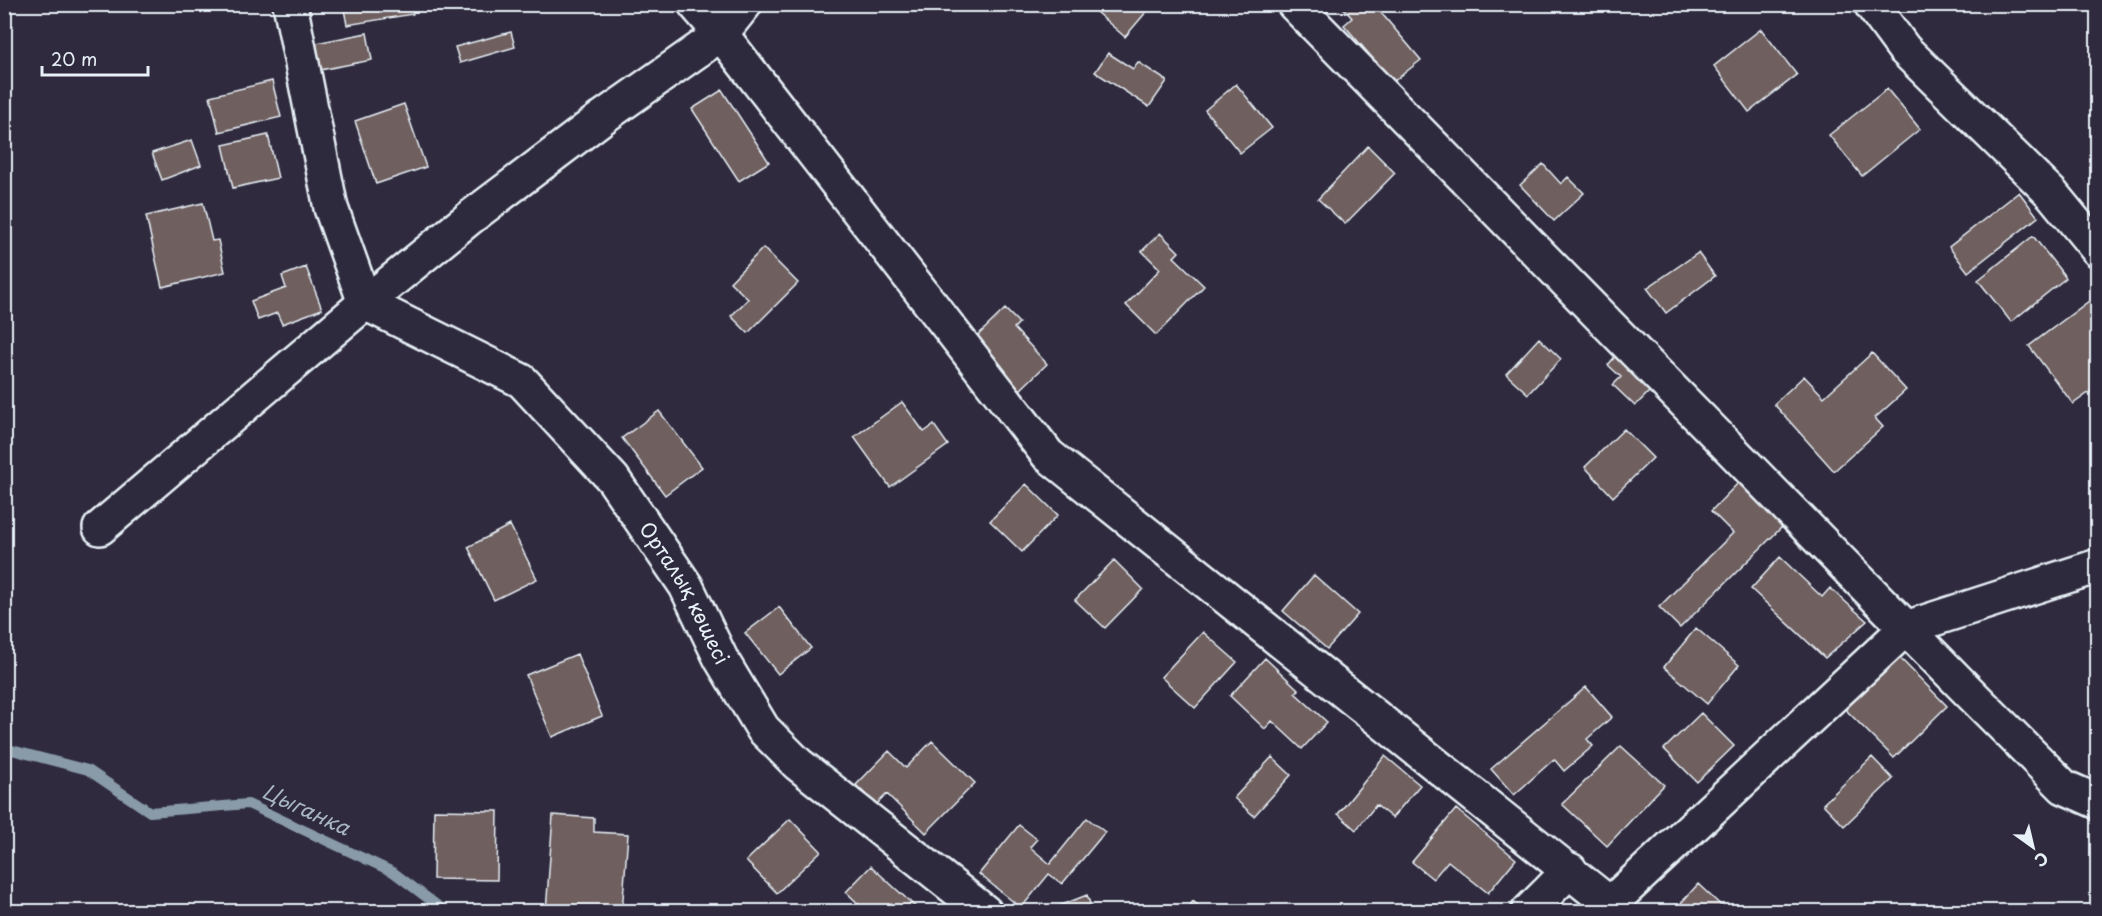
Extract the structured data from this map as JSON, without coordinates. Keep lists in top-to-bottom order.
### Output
{
  "streets": {
    "street": ["Орталық көшесі"]
  },
  "water": ["Цыганка"],
  "scale_bar": "20 m",
  "north": "bottom right"
}
